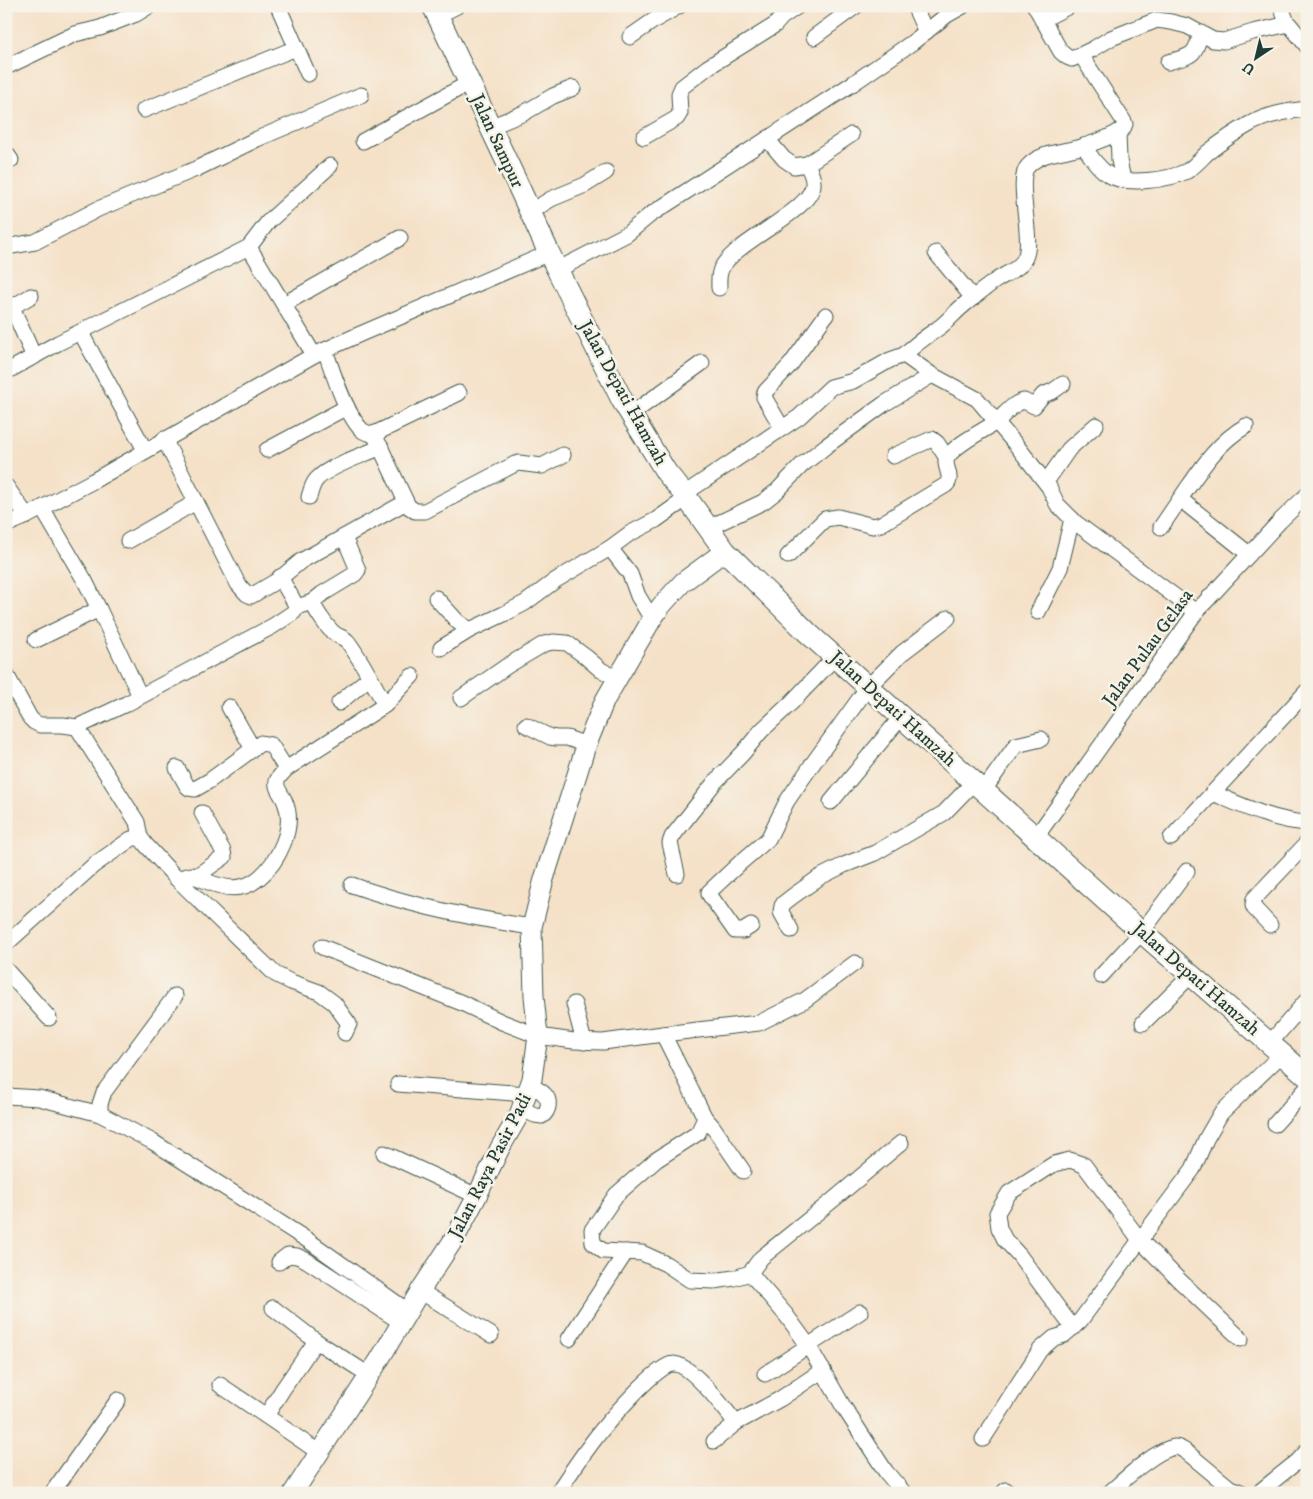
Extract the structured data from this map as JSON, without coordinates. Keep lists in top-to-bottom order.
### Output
{
  "streets": {
    "main road": ["Jalan Sampur", "Jalan Depati Hamzah"],
    "street": ["Jalan Pulau Gelasa", "Jalan Raya Pasir Padi"]
  },
  "crossings": [
    ["Jalan Sampur", "Jalan Depati Hamzah"],
    ["Jalan Depati Hamzah", "Jalan Pulau Gelasa"],
    ["Jalan Depati Hamzah", "Jalan Raya Pasir Padi"]
  ],
  "north": "bottom left"
}
